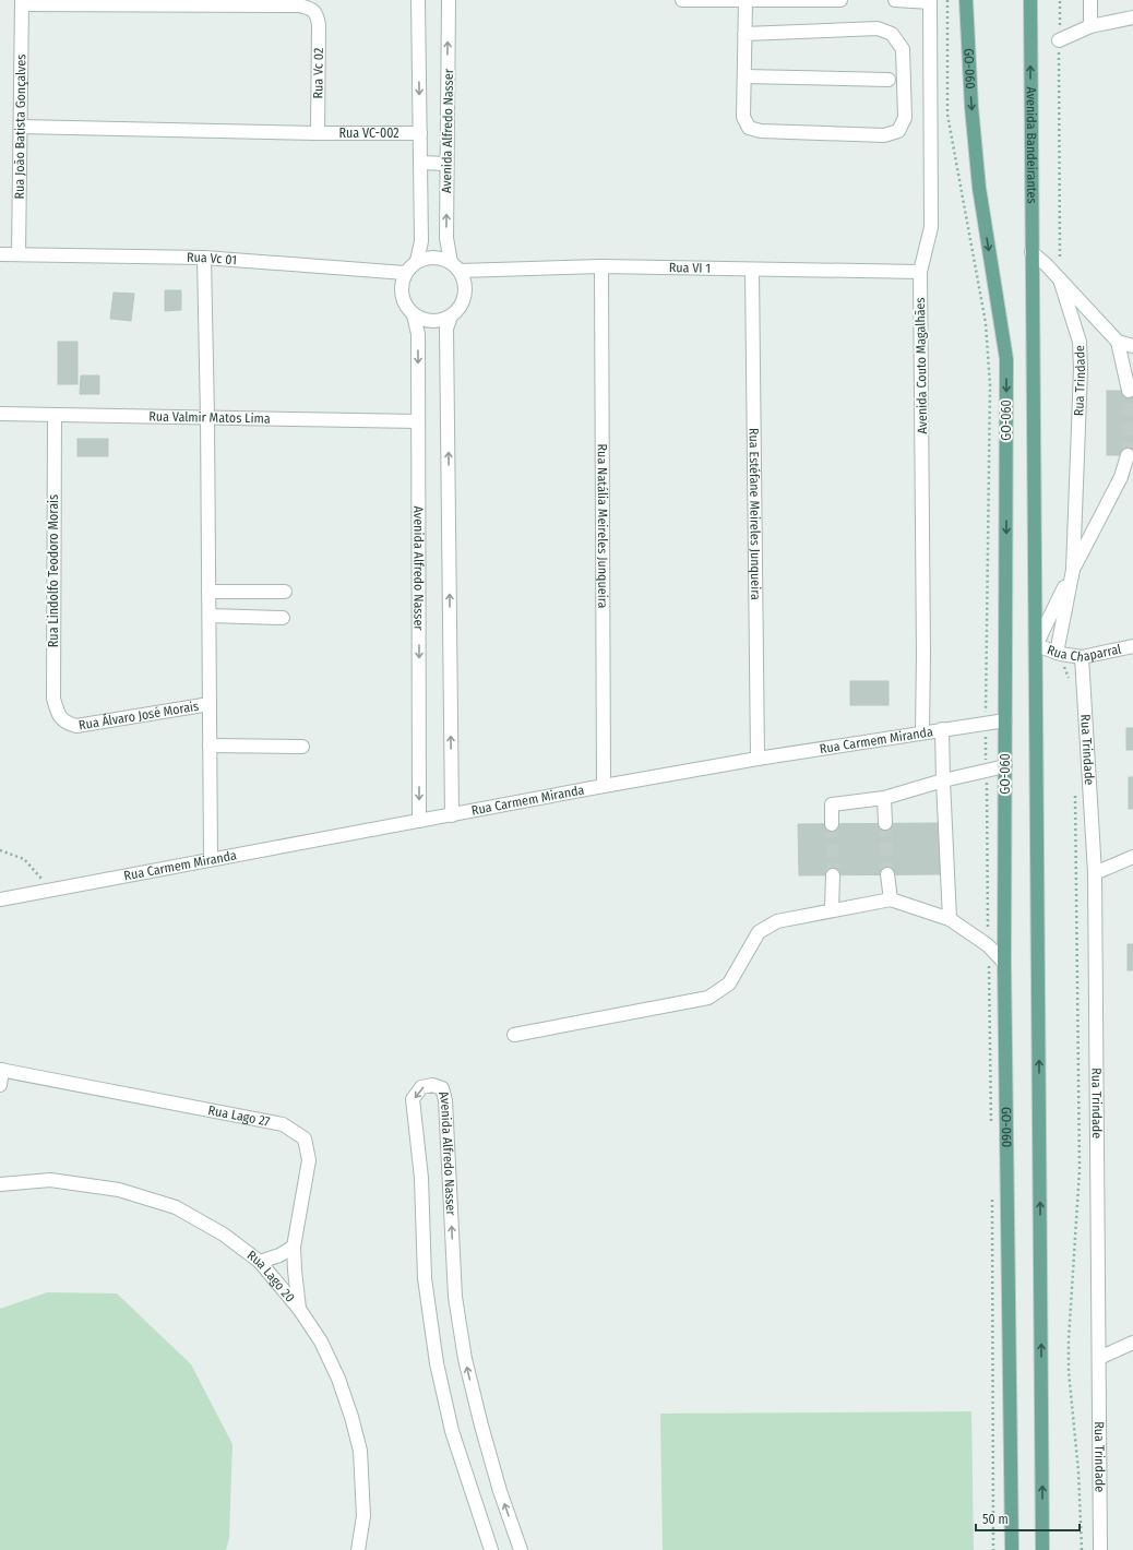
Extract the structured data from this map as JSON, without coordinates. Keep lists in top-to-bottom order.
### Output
{
  "streets": {
    "main road": ["GO-060", "Avenida Bandeirantes"],
    "street": [
      "Rua Vc 02",
      "Rua João Batista Gonçalves",
      "Avenida Alfredo Nasser",
      "Rua VC-002",
      "Rua Vc 01",
      "Rua VI 1",
      "Avenida Couto Magalhães",
      "Rua Trindade",
      "Rua Valmir Matos Lima",
      "Rua Estéfane Meireles Junqueira",
      "Rua Natália Meireles Junqueira",
      "Rua Lindolfo Teodoro Morais",
      "Rua Chaparral",
      "Rua Álvaro José Morais",
      "Rua Carmem Miranda",
      "Rua Lago 27",
      "Rua Lago 20"
    ]
  },
  "crossings": [
    ["GO-060", "Avenida Bandeirantes"],
    ["GO-060", "Rua Chaparral"],
    ["GO-060", "Rua Carmem Miranda"],
    ["Rua Vc 02", "Rua João Batista Gonçalves"],
    ["Rua Vc 02", "Rua VC-002"],
    ["Rua João Batista Gonçalves", "Rua Vc 01"],
    ["Avenida Alfredo Nasser", "Rua VC-002"],
    ["Avenida Alfredo Nasser", "Rua Vc 01"],
    ["Avenida Alfredo Nasser", "Rua VI 1"],
    ["Avenida Alfredo Nasser", "Rua Valmir Matos Lima"],
    ["Avenida Alfredo Nasser", "Rua Carmem Miranda"],
    ["Rua Vc 01", "Rua VI 1"],
    ["Rua VI 1", "Avenida Couto Magalhães"],
    ["Rua VI 1", "Rua Estéfane Meireles Junqueira"],
    ["Rua VI 1", "Rua Natália Meireles Junqueira"],
    ["Avenida Couto Magalhães", "Rua Carmem Miranda"],
    ["Rua Trindade", "Rua Chaparral"],
    ["Rua Valmir Matos Lima", "Rua Lindolfo Teodoro Morais"],
    ["Rua Estéfane Meireles Junqueira", "Rua Carmem Miranda"],
    ["Rua Natália Meireles Junqueira", "Rua Carmem Miranda"],
    ["Rua Lindolfo Teodoro Morais", "Rua Álvaro José Morais"],
    ["Rua Lago 27", "Rua Lago 20"]
  ],
  "one_way": ["Avenida Bandeirantes"],
  "scale_bar": "50 m"
}
